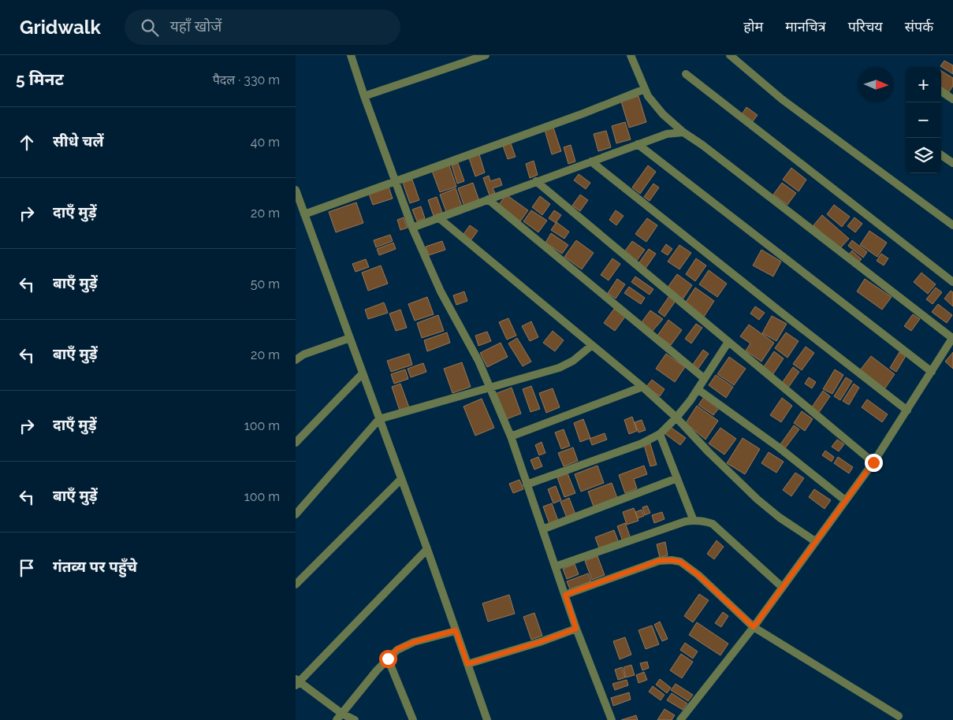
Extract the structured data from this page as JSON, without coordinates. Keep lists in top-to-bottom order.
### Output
{
  "north": "right",
  "page": {
    "header": "Gridwalk",
    "search": "यहाँ खोजें",
    "nav": [
      "होम",
      "मानचित्र",
      "परिचय",
      "संपर्क"
    ],
    "heading": ["5 मिनट", "पैदल · 330 m"],
    "map_buttons": ["+", "−"],
    "list": [
      ["सीधे चलें", "40 m"],
      ["दाएँ मुड़ें", "20 m"],
      ["बाएँ मुड़ें", "50 m"],
      ["बाएँ मुड़ें", "20 m"],
      ["दाएँ मुड़ें", "100 m"],
      ["बाएँ मुड़ें", "100 m"],
      "गंतव्य पर पहुँचे"
    ]
  }
}
